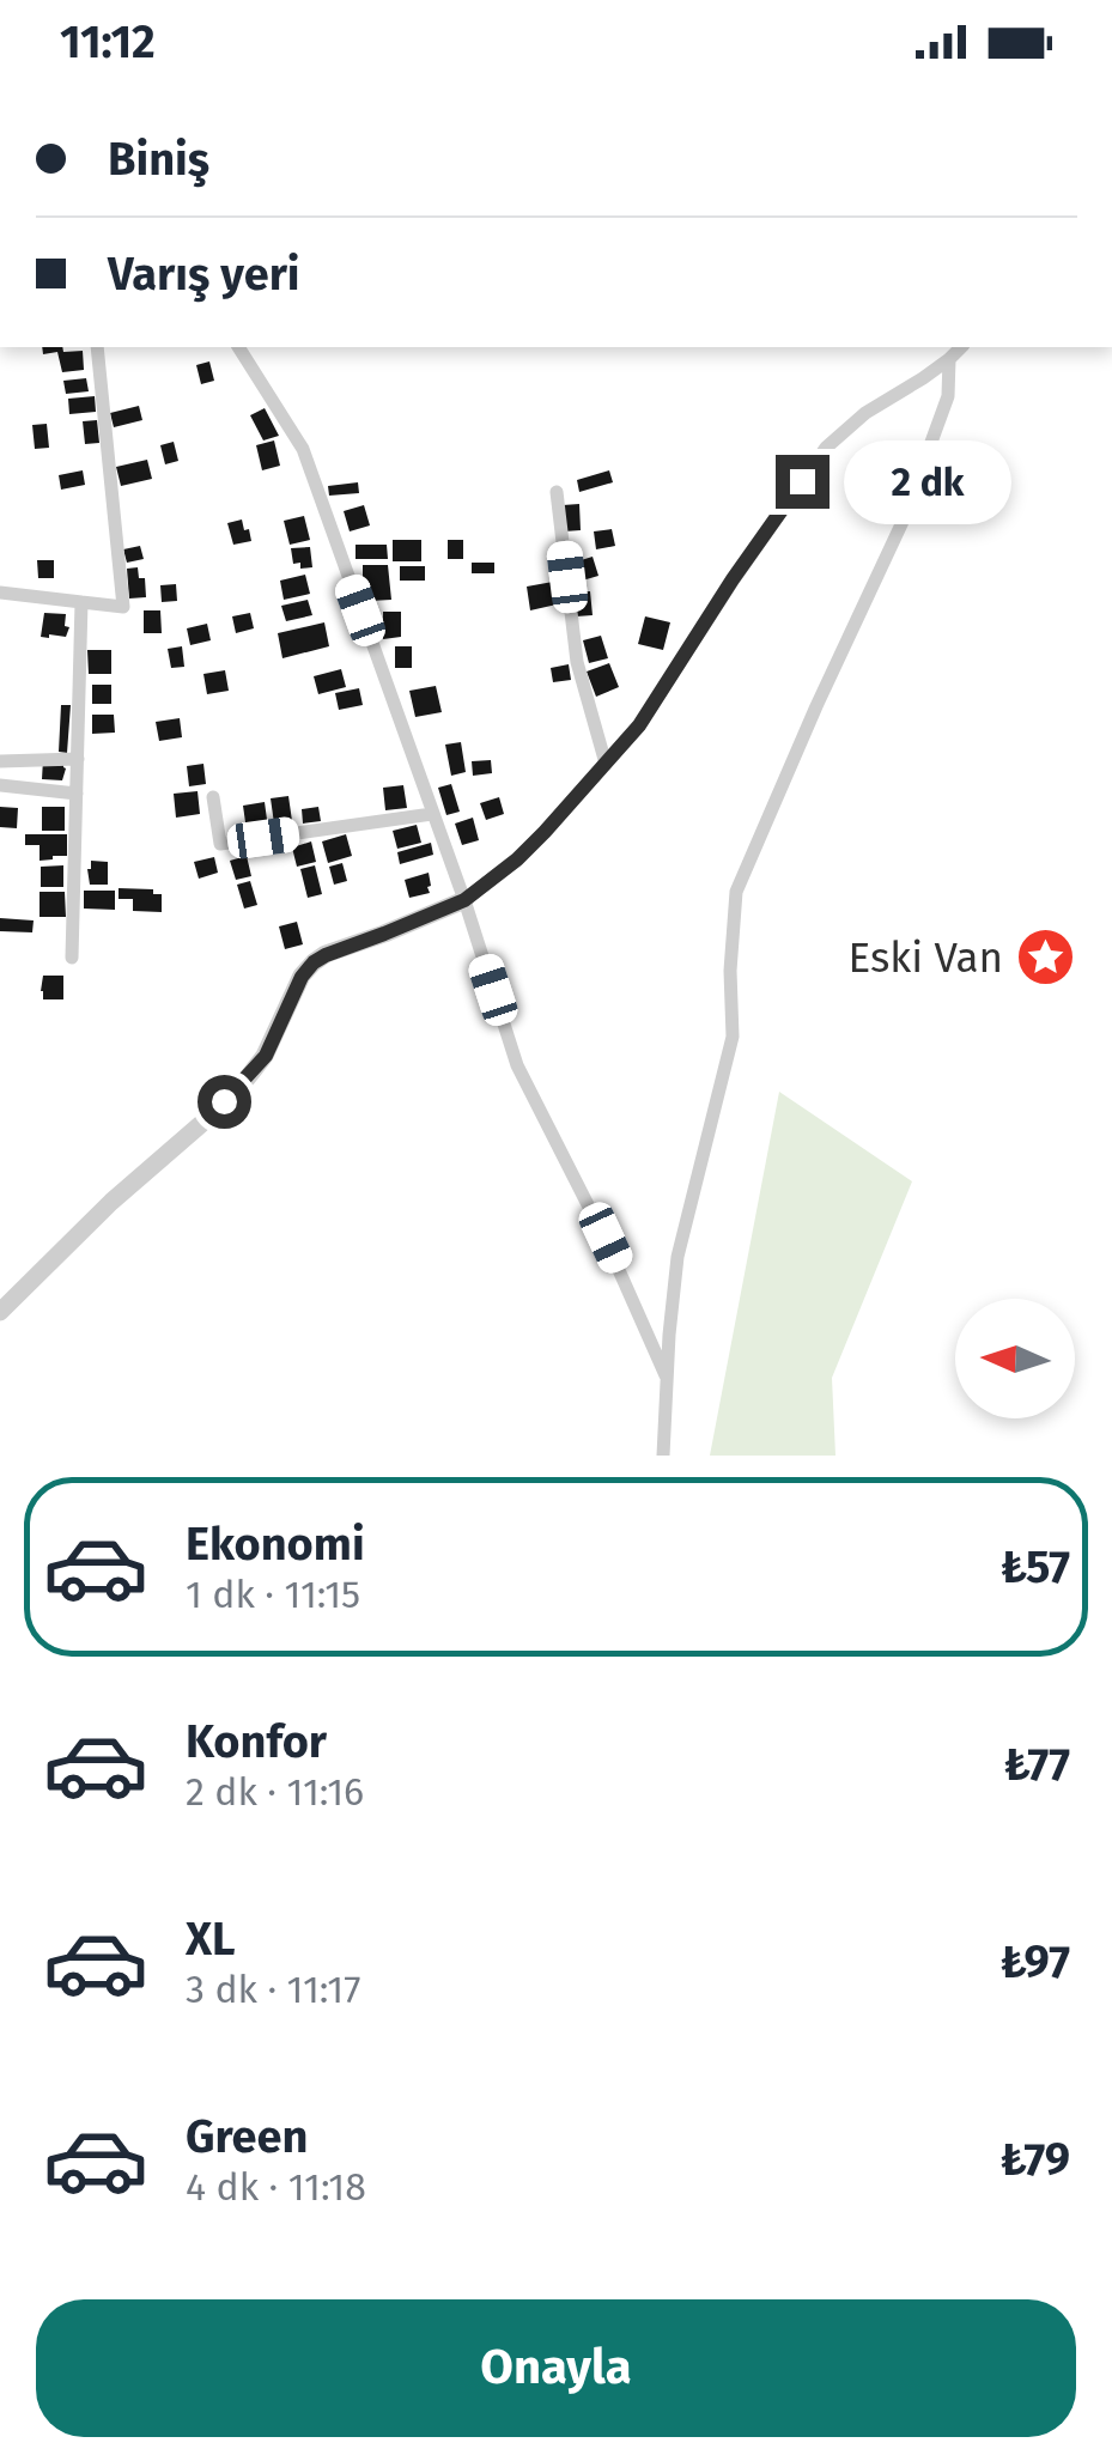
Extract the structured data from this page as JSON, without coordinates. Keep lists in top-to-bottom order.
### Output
{
  "places": {
    "place": ["Eski Van"]
  },
  "north": "left",
  "page": {
    "status": "11:12",
    "banner": ["Biniş", "Varış yeri"],
    "bubble": "2 dk",
    "list": [
      {
        "name": "Ekonomi",
        "note": "1 dk · 11:15",
        "value": "₺57"
      },
      {
        "name": "Konfor",
        "note": "2 dk · 11:16",
        "value": "₺77"
      },
      {
        "name": "XL",
        "note": "3 dk · 11:17",
        "value": "₺97"
      },
      {
        "name": "Green",
        "note": "4 dk · 11:18",
        "value": "₺79"
      }
    ],
    "buttons": "Onayla"
  }
}
